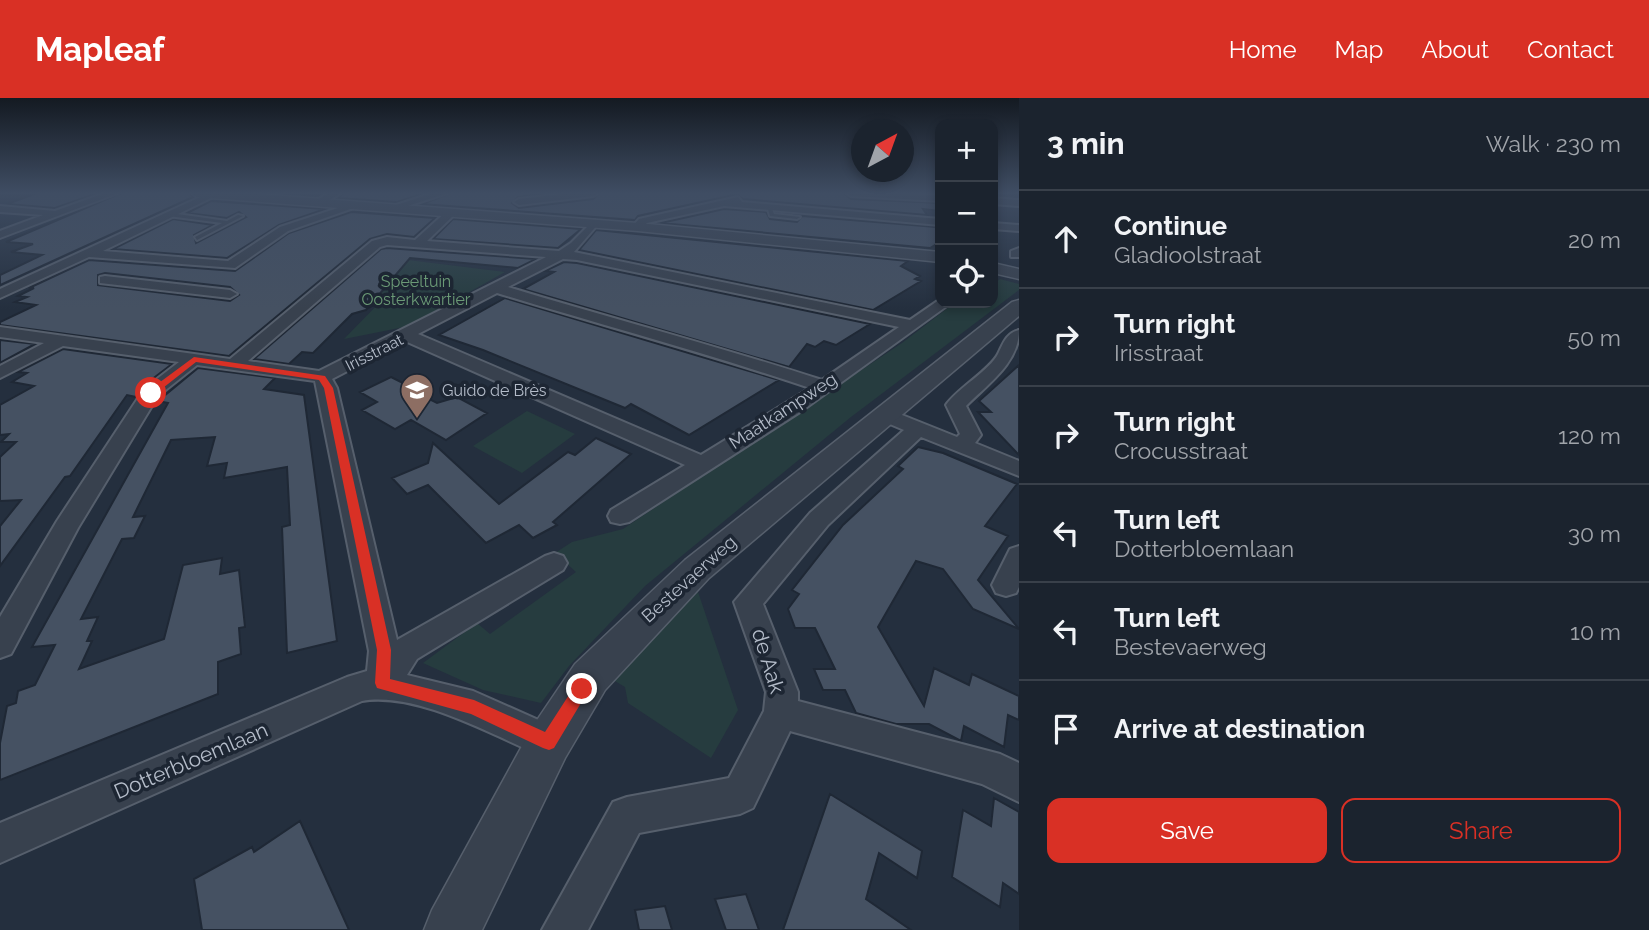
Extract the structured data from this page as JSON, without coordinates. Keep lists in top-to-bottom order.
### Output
{
  "streets": {
    "street": [
      "Irisstraat",
      "Maatkampweg",
      "Bestevaerweg",
      "de Aak",
      "Dotterbloemlaan"
    ]
  },
  "crossings": [
    ["Bestevaerweg", "Dotterbloemlaan"]
  ],
  "parks": ["Speeltuin Oosterkwartier"],
  "places": {
    "school or university": ["Guido de Brès"]
  },
  "north": "top right",
  "page": {
    "header": "Mapleaf",
    "nav": [
      "Home",
      "Map",
      "About",
      "Contact"
    ],
    "heading": ["3 min", "Walk · 230 m"],
    "map_buttons": ["+", "−"],
    "list": [
      ["Continue", "Gladioolstraat", "20 m"],
      ["Turn right", "Irisstraat", "50 m"],
      ["Turn right", "Crocusstraat", "120 m"],
      ["Turn left", "Dotterbloemlaan", "30 m"],
      ["Turn left", "Bestevaerweg", "10 m"],
      "Arrive at destination"
    ],
    "buttons": ["Save", "Share"]
  }
}
